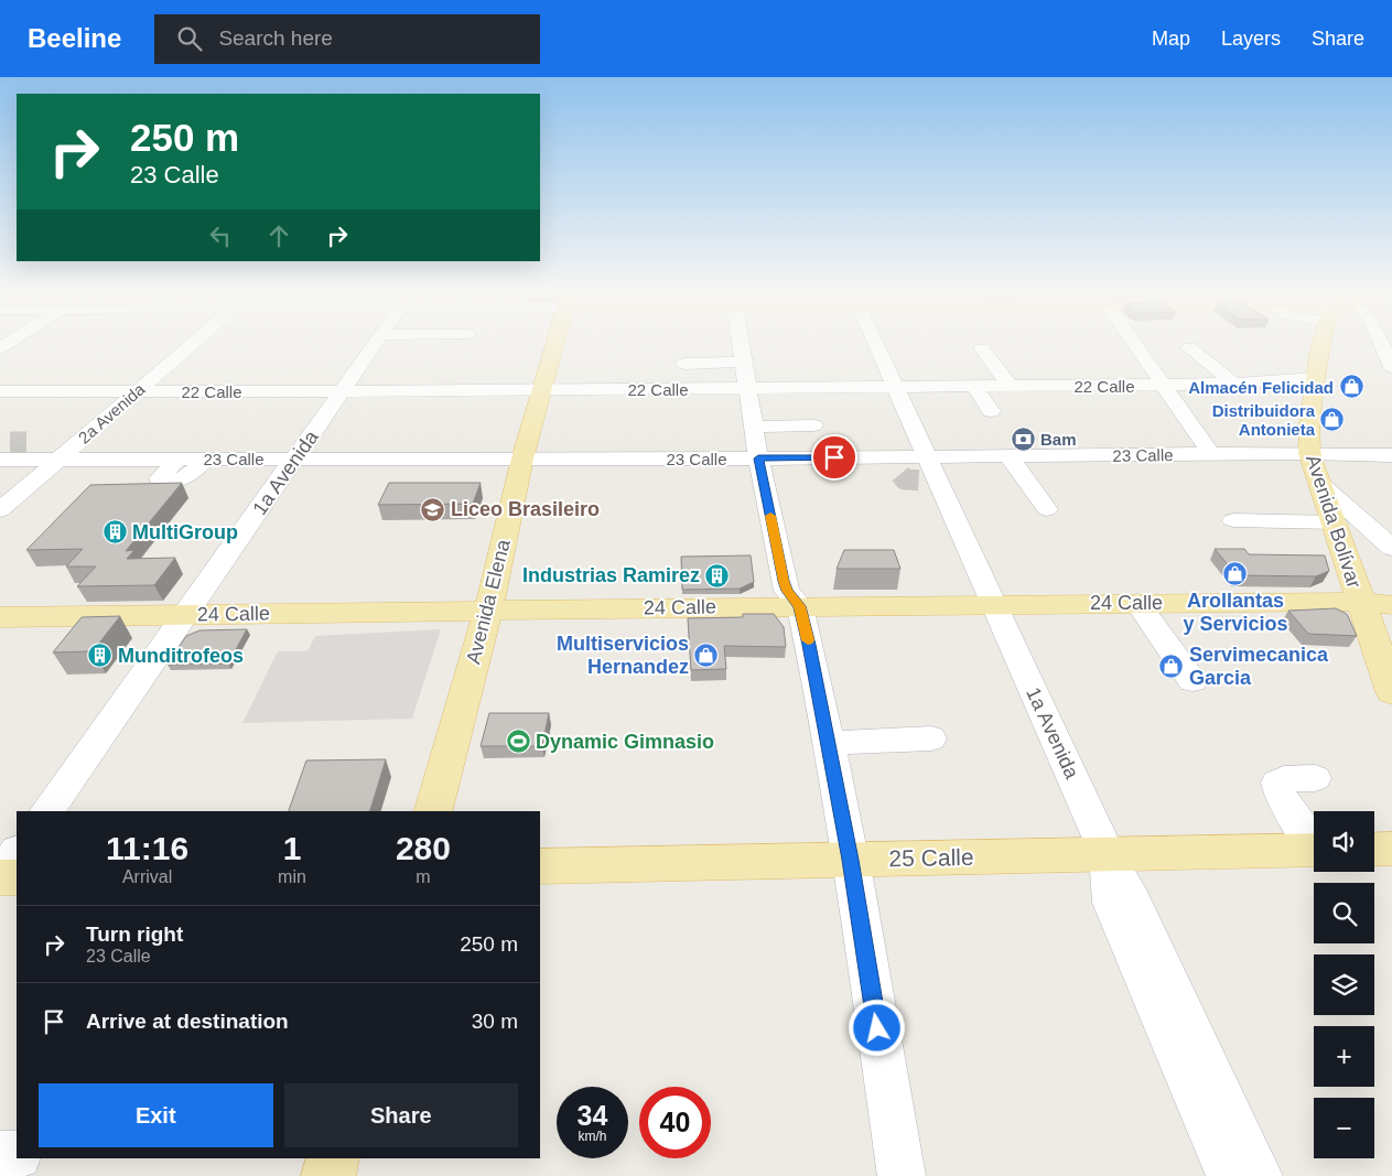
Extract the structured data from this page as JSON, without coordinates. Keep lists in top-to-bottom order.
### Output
{
  "streets": {
    "main road": [
      "Avenida Bolívar",
      "Avenida Elena",
      "24 Calle",
      "25 Calle"
    ],
    "street": [
      "22 Calle",
      "2a Avenida",
      "23 Calle",
      "1a Avenida"
    ]
  },
  "crossings": [
    ["22 Calle", "2a Avenida"],
    ["22 Calle", "1a Avenida"],
    ["22 Calle", "Avenida Bolívar"],
    ["22 Calle", "Avenida Elena"],
    ["2a Avenida", "23 Calle"],
    ["23 Calle", "1a Avenida"],
    ["23 Calle", "Avenida Bolívar"],
    ["23 Calle", "Avenida Elena"],
    ["1a Avenida", "24 Calle"],
    ["1a Avenida", "25 Calle"],
    ["Avenida Bolívar", "24 Calle"],
    ["Avenida Elena", "24 Calle"]
  ],
  "places": {
    "shop": [
      "Almacén Felicidad",
      "Distribuidora Antonieta",
      "Arollantas y Servicios",
      "Multiservicios Hernandez",
      "Servimecanica Garcia"
    ],
    "bank": ["Bam"],
    "school or university": ["Liceo Brasileiro"],
    "building": ["MultiGroup", "Industrias Ramirez", "Munditrofeos"],
    "sports": ["Dynamic Gimnasio"]
  },
  "page": {
    "header": "Beeline",
    "search": "Search here",
    "nav": ["Map", "Layers", "Share"],
    "turn": ["250 m", "23 Calle"],
    "map_buttons": ["+", "−"],
    "eta": [
      "11:16",
      "Arrival",
      "1",
      "min",
      "280",
      "m"
    ],
    "list": [
      {
        "name": "Turn right",
        "note": "23 Calle",
        "value": "250 m"
      },
      {
        "name": "Arrive at destination",
        "value": "30 m"
      }
    ],
    "buttons": ["Exit", "Share"],
    "speed": "34 km/h",
    "limit": "40"
  }
}
